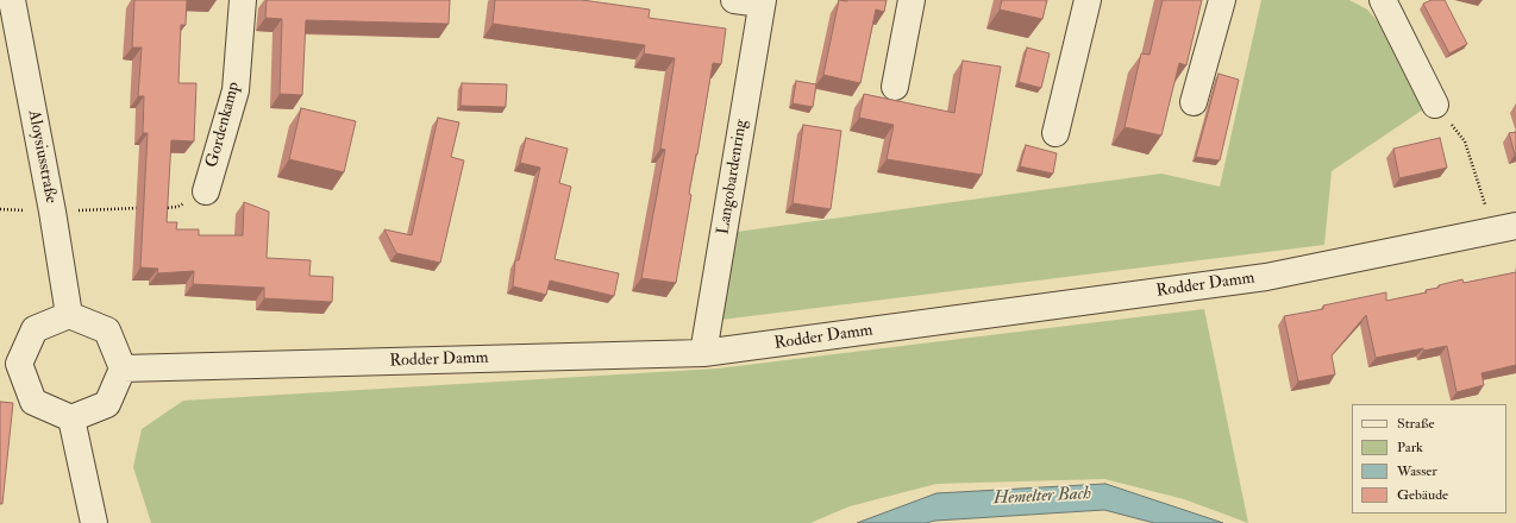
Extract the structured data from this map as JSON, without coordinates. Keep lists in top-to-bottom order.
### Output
{
  "streets": {
    "street": [
      "Gordenkamp",
      "Aloysiusstraße",
      "Langobardenring",
      "Rodder Damm"
    ]
  },
  "crossings": [
    ["Aloysiusstraße", "Rodder Damm"],
    ["Langobardenring", "Rodder Damm"]
  ],
  "water": ["Hemelter Bach"],
  "legend": [
    "Straße",
    "Park",
    "Wasser",
    "Gebäude"
  ]
}
